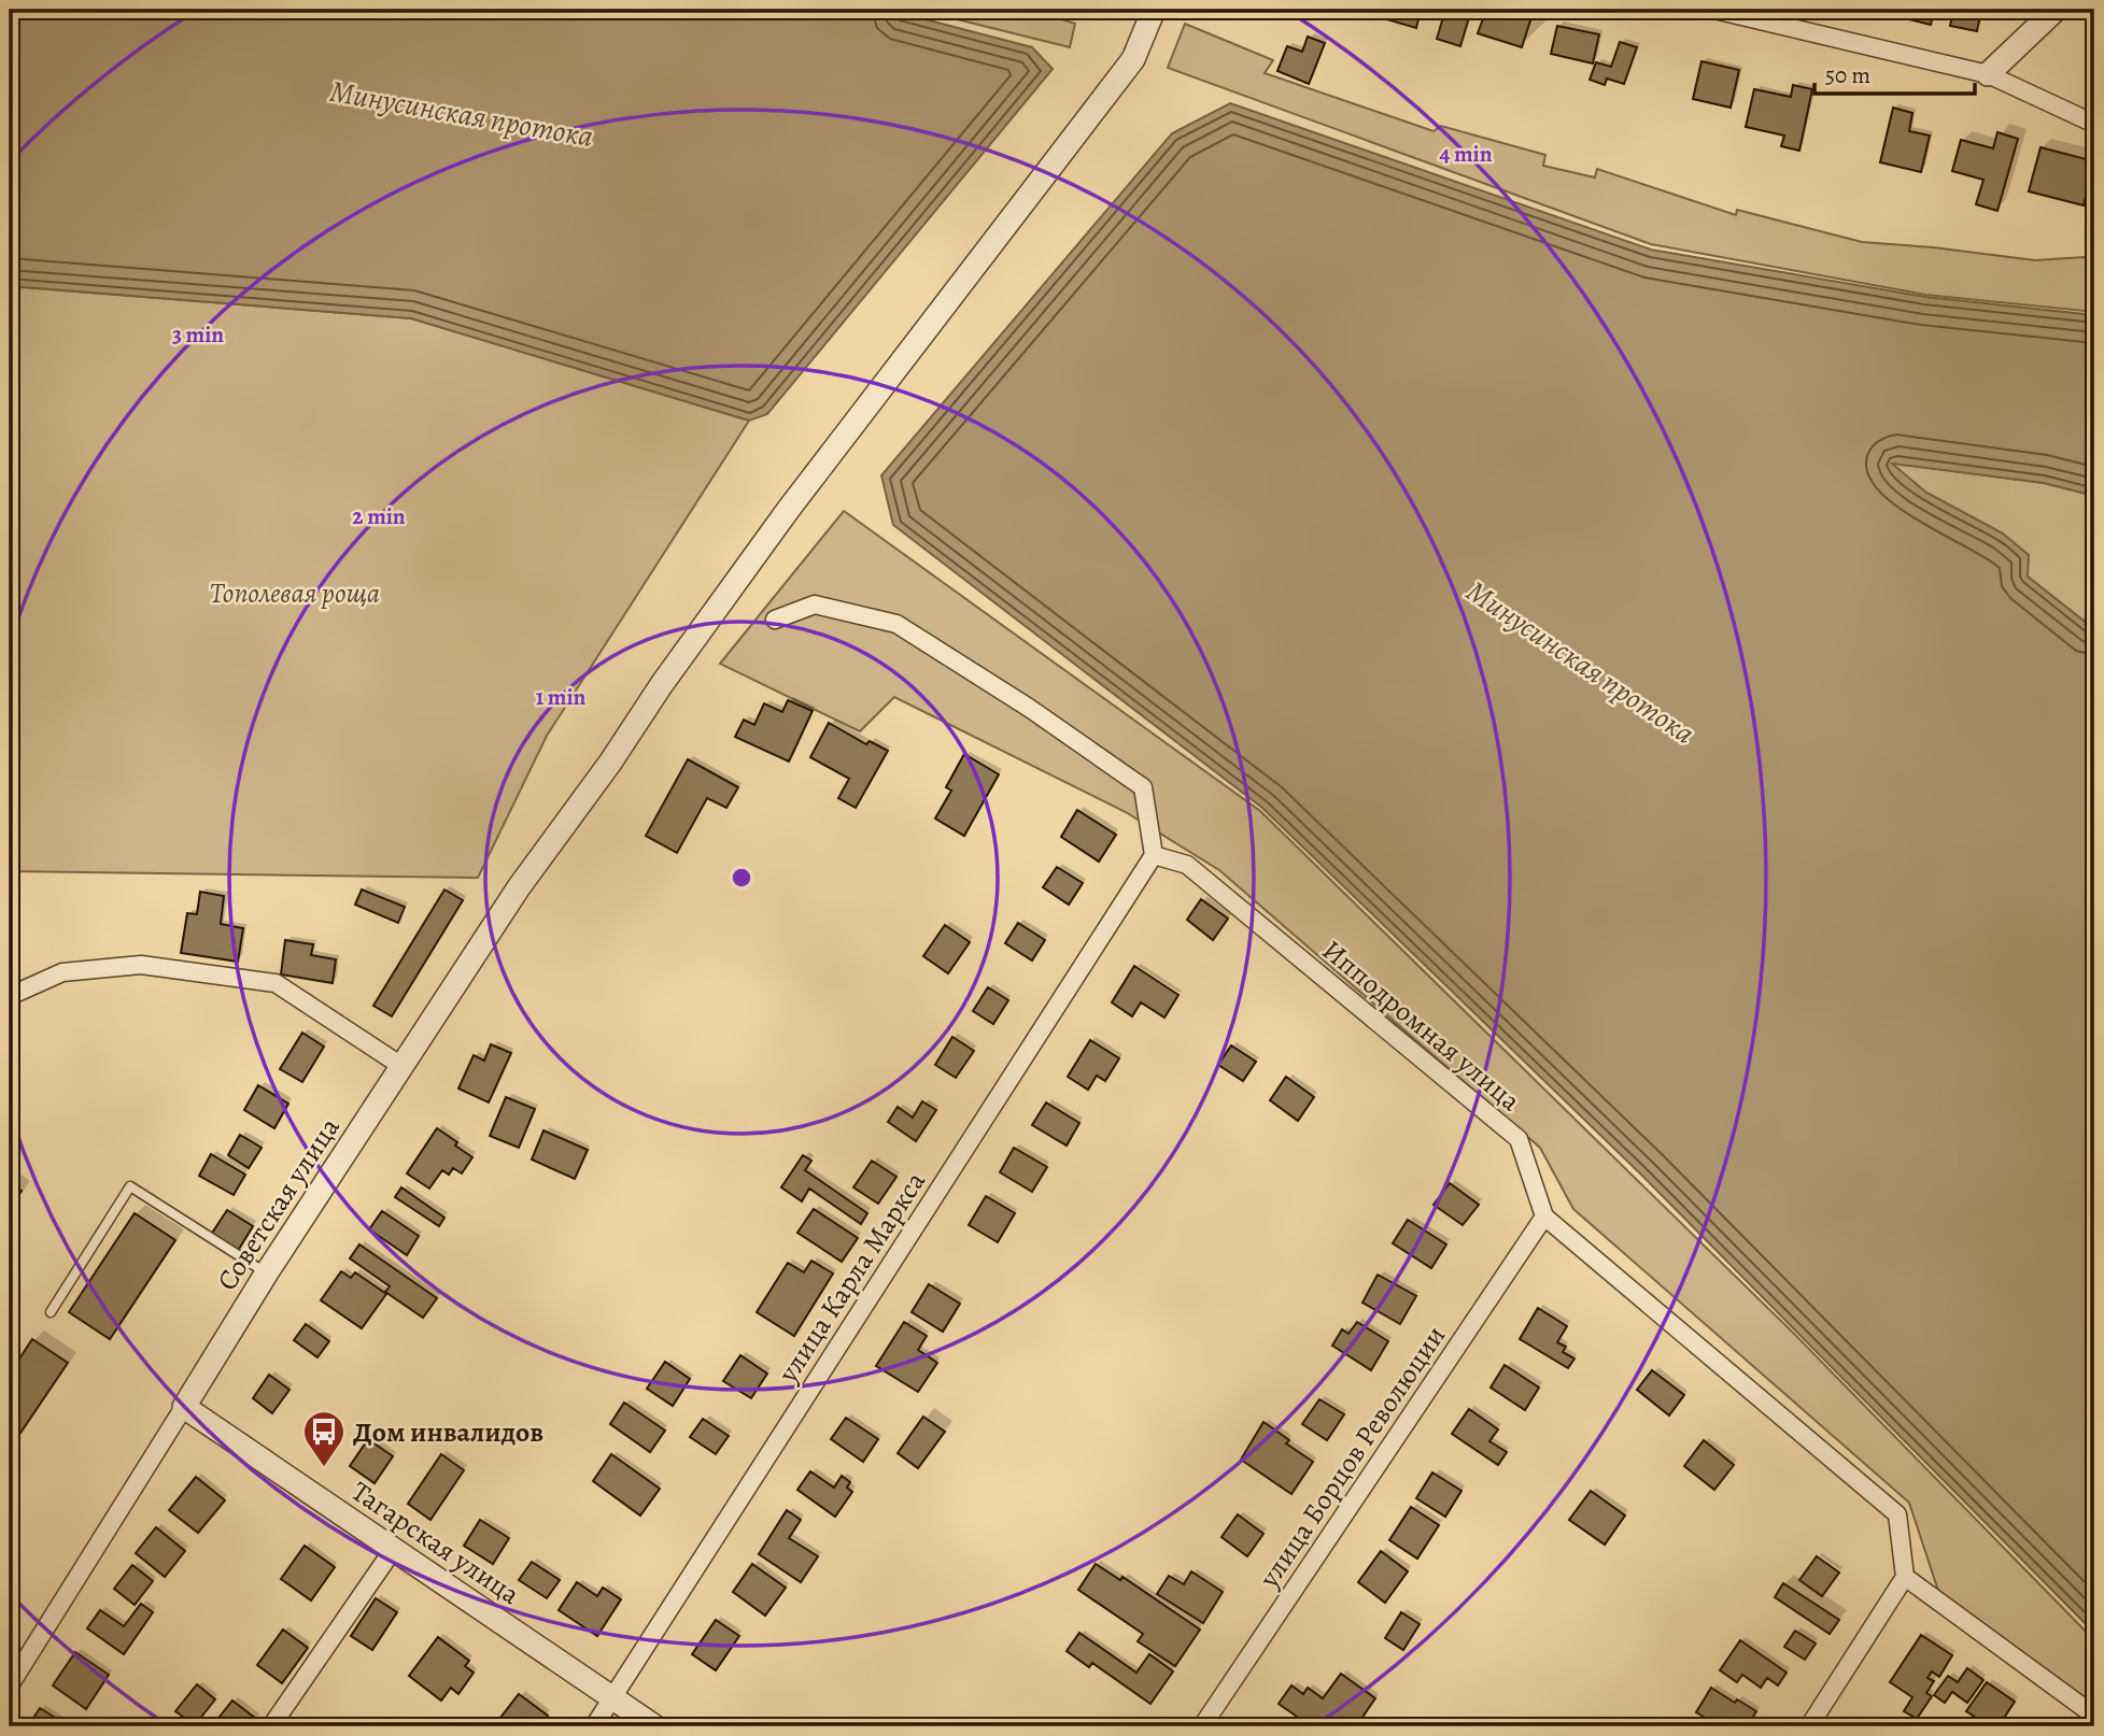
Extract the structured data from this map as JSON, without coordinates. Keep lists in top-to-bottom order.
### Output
{
  "streets": {
    "street": [
      "Ипподромная улица",
      "Советская улица",
      "улица Карла Маркса",
      "улица Борцов Революции",
      "Тагарская улица"
    ]
  },
  "crossings": [
    ["Ипподромная улица", "улица Карла Маркса"],
    ["Ипподромная улица", "улица Борцов Революции"],
    ["Советская улица", "Тагарская улица"],
    ["улица Карла Маркса", "Тагарская улица"]
  ],
  "water": ["Минусинская протока"],
  "parks": ["Тополевая роща"],
  "places": {
    "bus stop": ["Дом инвалидов"]
  },
  "scale_bar": "50 m",
  "rings": [
    "4 min",
    "3 min",
    "2 min",
    "1 min"
  ]
}
